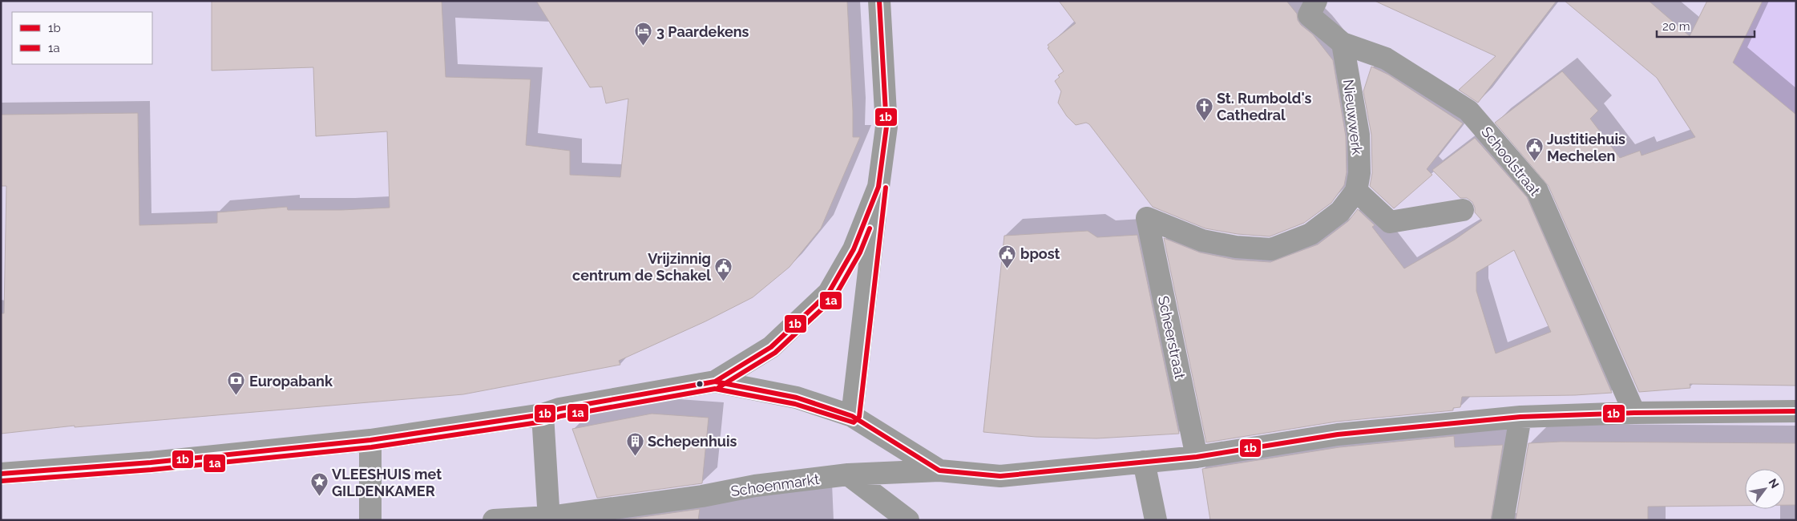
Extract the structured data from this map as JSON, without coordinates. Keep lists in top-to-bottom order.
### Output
{
  "streets": {
    "street": [
      "Nieuwwerk",
      "Schoolstraat",
      "Scheerstraat",
      "Schoenmarkt"
    ]
  },
  "crossings": [
    ["Nieuwwerk", "Schoolstraat"],
    ["Nieuwwerk", "Scheerstraat"],
    ["Schoolstraat", "Schoenmarkt"],
    ["Scheerstraat", "Schoenmarkt"]
  ],
  "places": {
    "hotel": ["3 Paardekens"],
    "church": ["St. Rumbold's Cathedral"],
    "public building": ["Justitiehuis Mechelen", "bpost", "Vrijzinnig centrum de Schakel"],
    "bank": ["Europabank"],
    "building": ["Schepenhuis"],
    "place": ["VLEESHUIS met GILDENKAMER"]
  },
  "lines": ["transit line 1b", "transit line 1a"],
  "legend": ["1b", "1a"],
  "scale_bar": "20 m",
  "north": "top right"
}
